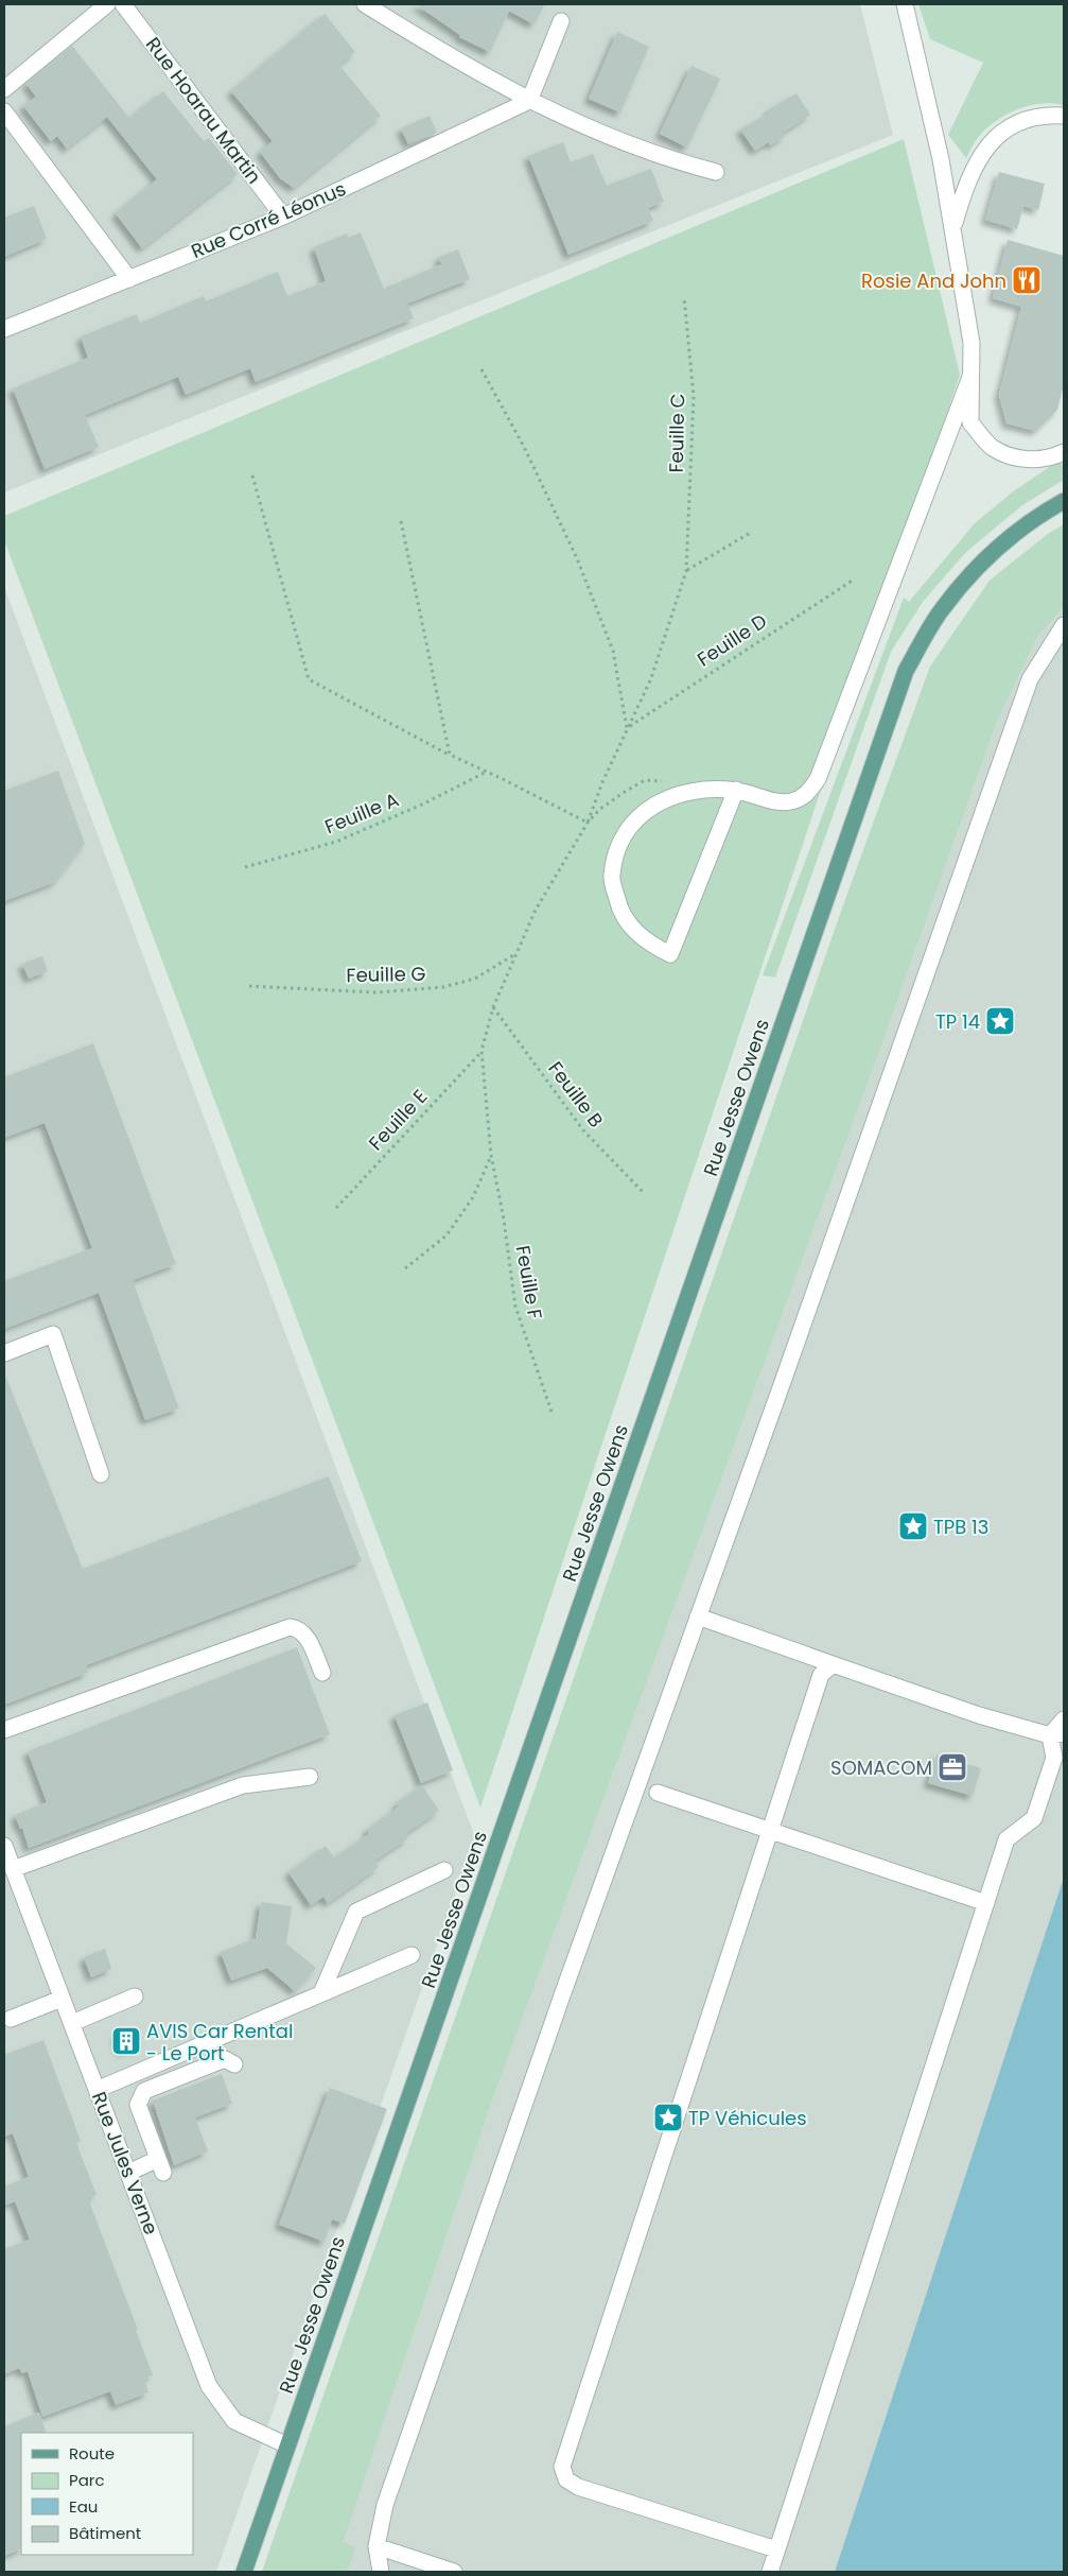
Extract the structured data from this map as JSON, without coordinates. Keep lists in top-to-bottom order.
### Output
{
  "streets": {
    "main road": ["Rue Jesse Owens"],
    "street": ["Rue Hoarau Martin", "Rue Corré Léonus", "Rue Jules Verne"],
    "path": [
      "Feuille C",
      "Feuille D",
      "Feuille A",
      "Feuille G",
      "Feuille B",
      "Feuille E",
      "Feuille F"
    ]
  },
  "crossings": [
    ["Rue Hoarau Martin", "Rue Corré Léonus"],
    ["Feuille C", "Feuille D"],
    ["Rue Jesse Owens", "Rue Jules Verne"],
    ["Feuille E", "Feuille F"]
  ],
  "places": {
    "restaurant": ["Rosie And John"],
    "place": ["TP 14", "TPB 13", "TP Véhicules"],
    "office": ["SOMACOM"],
    "building": ["AVIS Car Rental - Le Port"]
  },
  "legend": [
    "Route",
    "Parc",
    "Eau",
    "Bâtiment"
  ]
}
